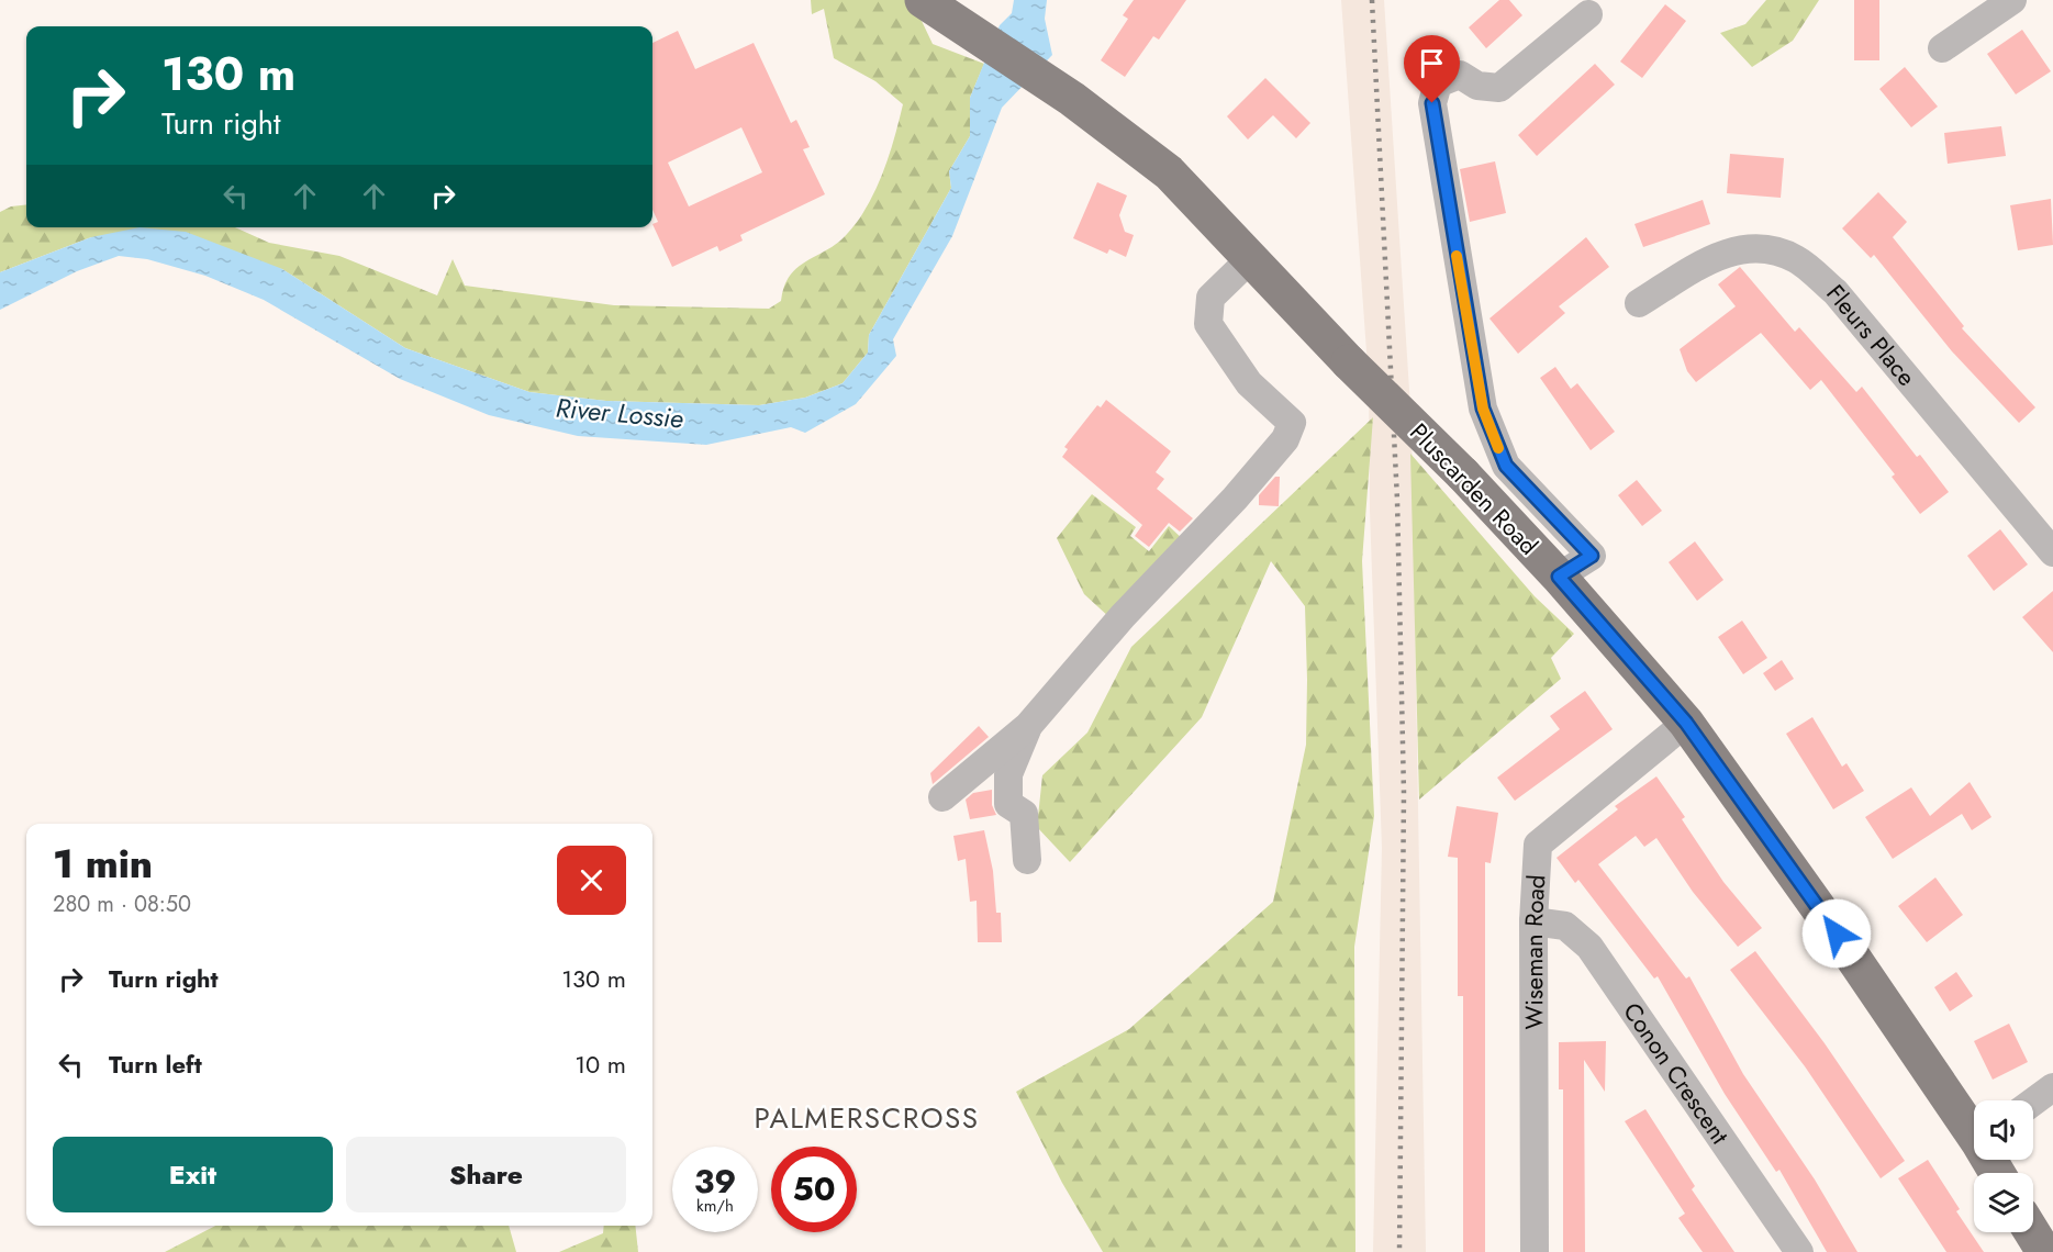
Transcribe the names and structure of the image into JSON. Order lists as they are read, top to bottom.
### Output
{
  "streets": {
    "main road": ["Pluscarden Road"],
    "street": ["Fleurs Place", "Wiseman Road", "Conon Crescent"]
  },
  "crossings": [
    ["Pluscarden Road", "Wiseman Road"],
    ["Wiseman Road", "Conon Crescent"]
  ],
  "districts": ["PALMERSCROSS"],
  "water": ["River Lossie"],
  "page": {
    "turn": ["130 m", "Turn right"],
    "heading": ["1 min", "280 m · 08:50"],
    "list": [
      {
        "name": "Turn right",
        "value": "130 m"
      },
      {
        "name": "Turn left",
        "value": "10 m"
      }
    ],
    "buttons": ["Exit", "Share"],
    "speed": "39 km/h",
    "limit": "50"
  }
}
